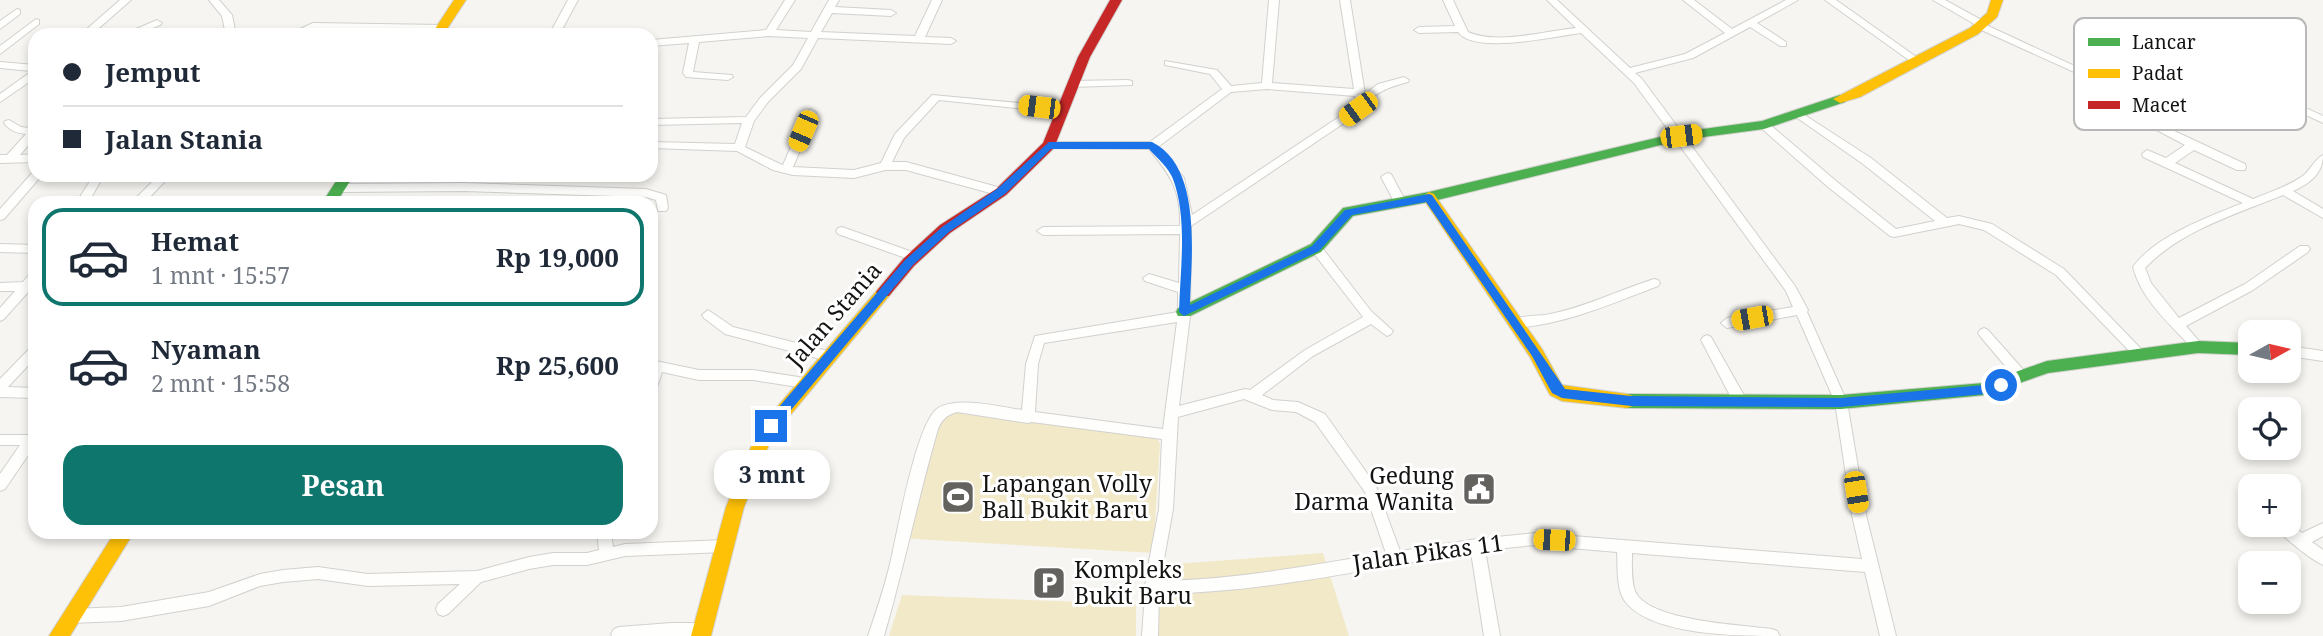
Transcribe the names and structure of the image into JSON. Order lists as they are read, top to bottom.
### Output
{
  "streets": {
    "street": ["Jalan Stania", "Jalan Pikas 11"]
  },
  "places": {
    "public building": ["Gedung Darma Wanita"],
    "sports": ["Lapangan Volly Ball Bukit Baru"],
    "parking": ["Kompleks Bukit Baru"]
  },
  "legend": ["Lancar", "Padat", "Macet"],
  "north": "right",
  "page": {
    "banner": ["Jemput", "Jalan Stania"],
    "list": [
      {
        "name": "Hemat",
        "note": "1 mnt · 15:57",
        "value": "Rp 19,000"
      },
      {
        "name": "Nyaman",
        "note": "2 mnt · 15:58",
        "value": "Rp 25,600"
      }
    ],
    "map_buttons": ["+", "−"],
    "buttons": "Pesan",
    "bubble": "3 mnt"
  }
}
